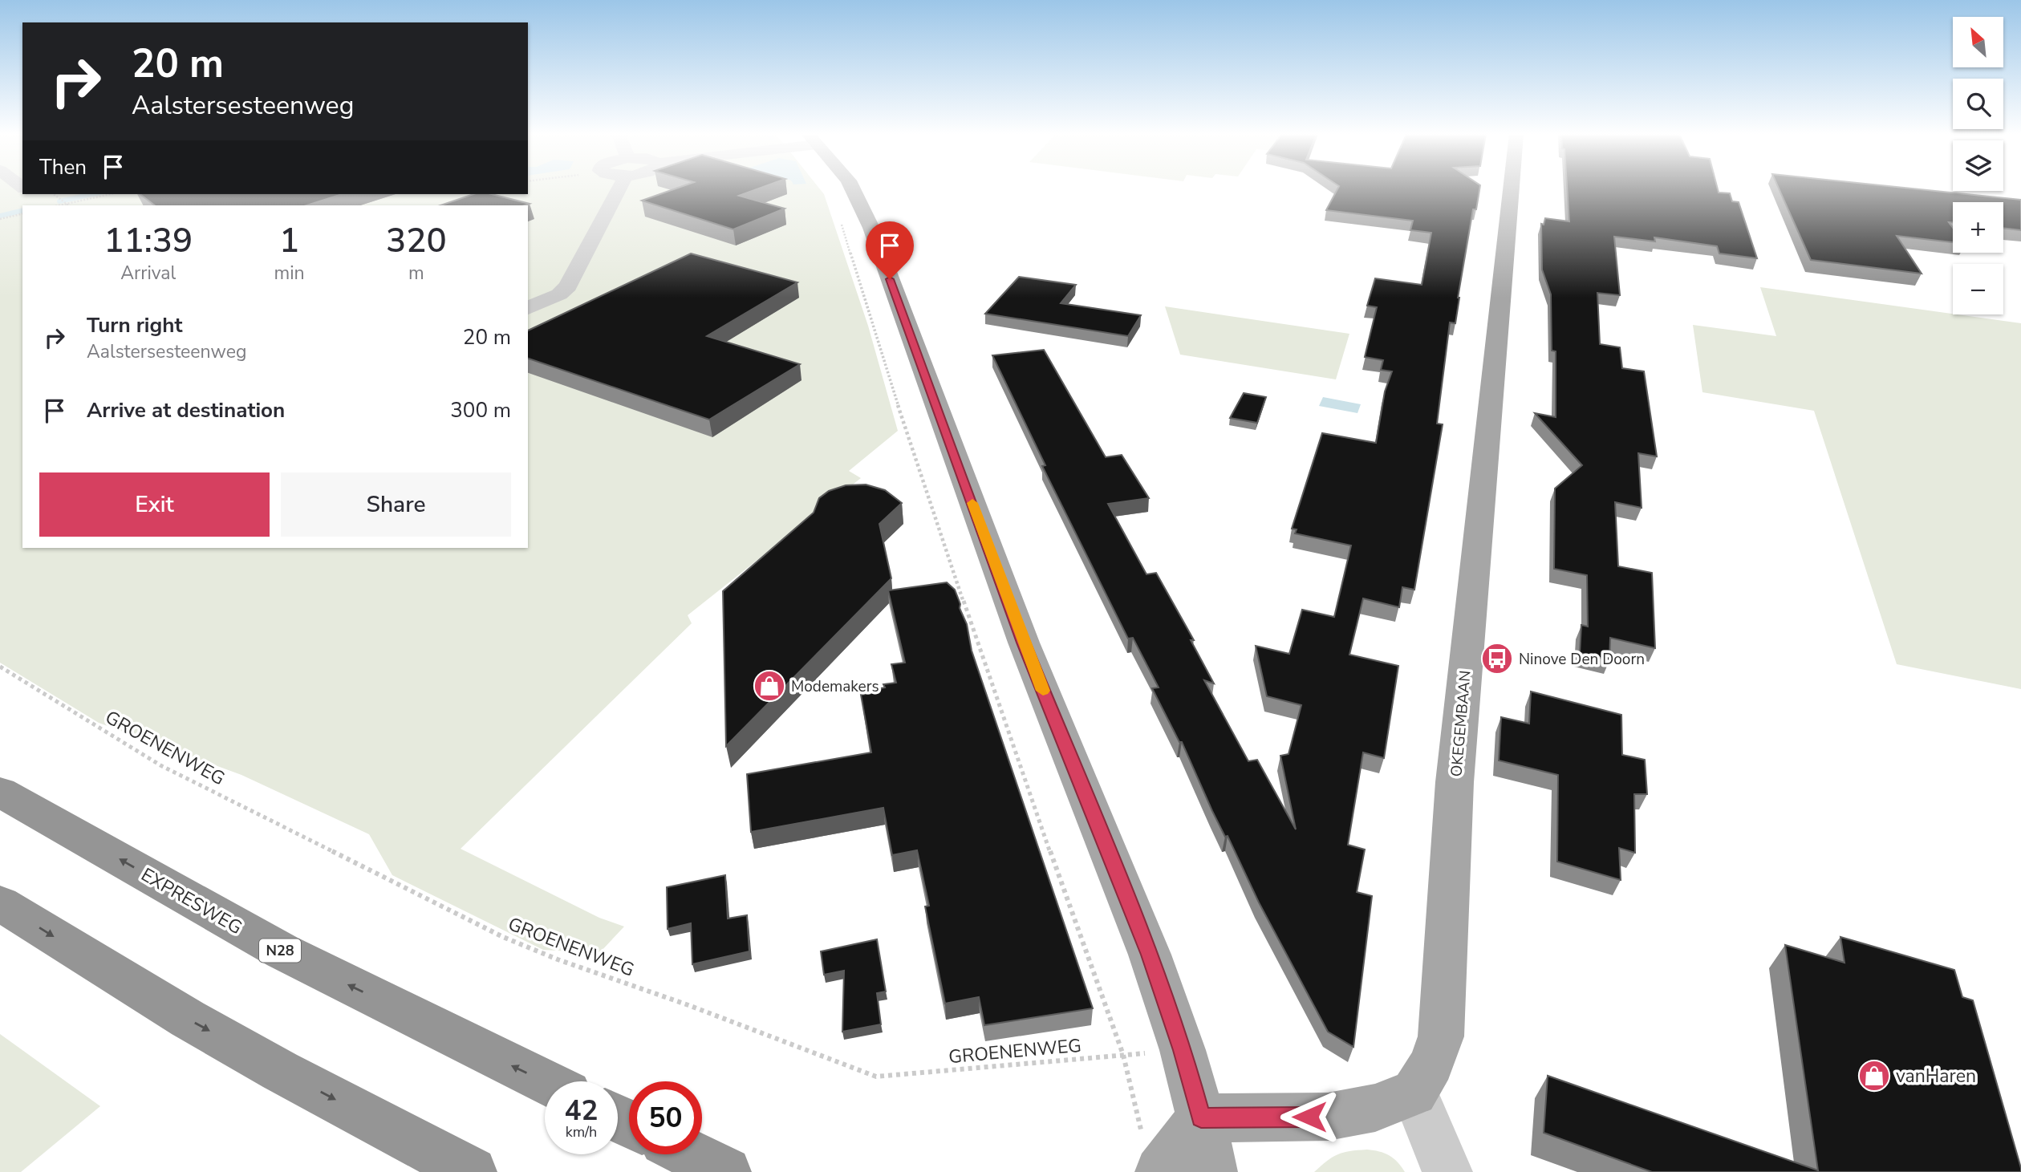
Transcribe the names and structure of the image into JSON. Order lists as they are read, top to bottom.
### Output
{
  "streets": {
    "highway": ["EXPRESWEG", "N28"],
    "main road": ["OKEGEMBAAN"],
    "path": ["GROENENWEG"]
  },
  "places": {
    "bus stop": ["Ninove Den Doorn"],
    "shop": ["Modemakers", "vanHaren"]
  },
  "north": "top left",
  "page": {
    "map_buttons": ["+", "−"],
    "turn": ["20 m", "Aalstersesteenweg"],
    "then": "Then",
    "eta": [
      "11:39",
      "Arrival",
      "1",
      "min",
      "320",
      "m"
    ],
    "list": [
      {
        "name": "Turn right",
        "note": "Aalstersesteenweg",
        "value": "20 m"
      },
      {
        "name": "Arrive at destination",
        "value": "300 m"
      }
    ],
    "buttons": ["Exit", "Share"],
    "speed": "42 km/h",
    "limit": "50"
  }
}
